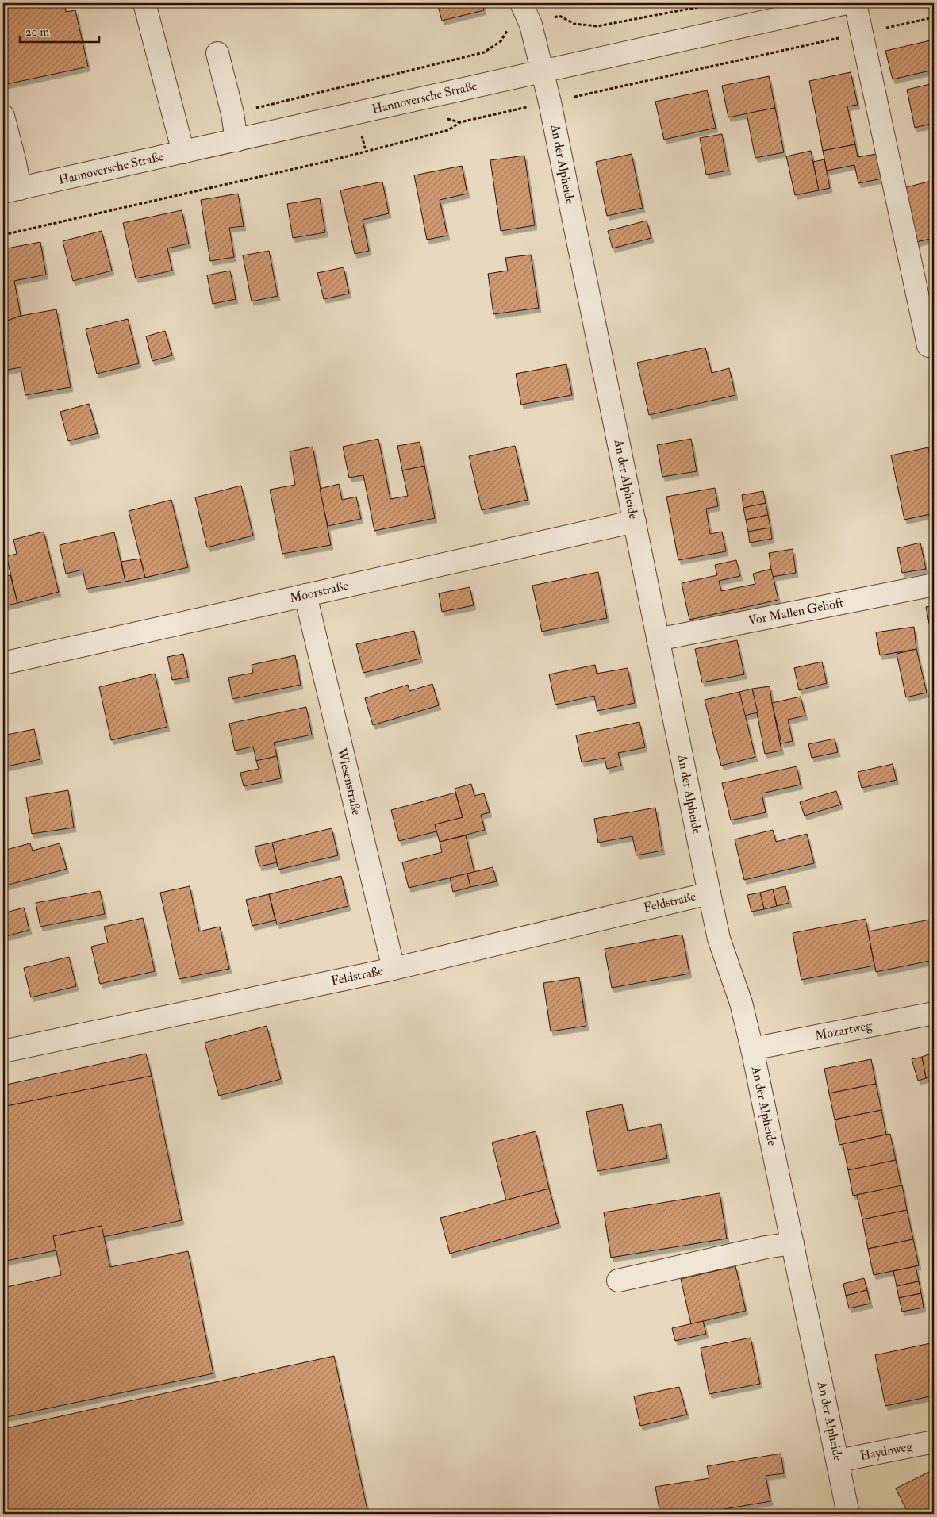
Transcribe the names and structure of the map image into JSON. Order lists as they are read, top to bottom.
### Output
{
  "streets": {
    "street": [
      "Hannoversche Straße",
      "An der Alpheide",
      "Moorstraße",
      "Vor Mallen Gehöft",
      "Wiesenstraße",
      "Feldstraße",
      "Mozartweg",
      "Haydnweg"
    ]
  },
  "crossings": [
    ["Hannoversche Straße", "An der Alpheide"],
    ["An der Alpheide", "Moorstraße"],
    ["An der Alpheide", "Vor Mallen Gehöft"],
    ["An der Alpheide", "Feldstraße"],
    ["An der Alpheide", "Mozartweg"],
    ["An der Alpheide", "Haydnweg"],
    ["Moorstraße", "Wiesenstraße"],
    ["Wiesenstraße", "Feldstraße"]
  ],
  "scale_bar": "20 m"
}
